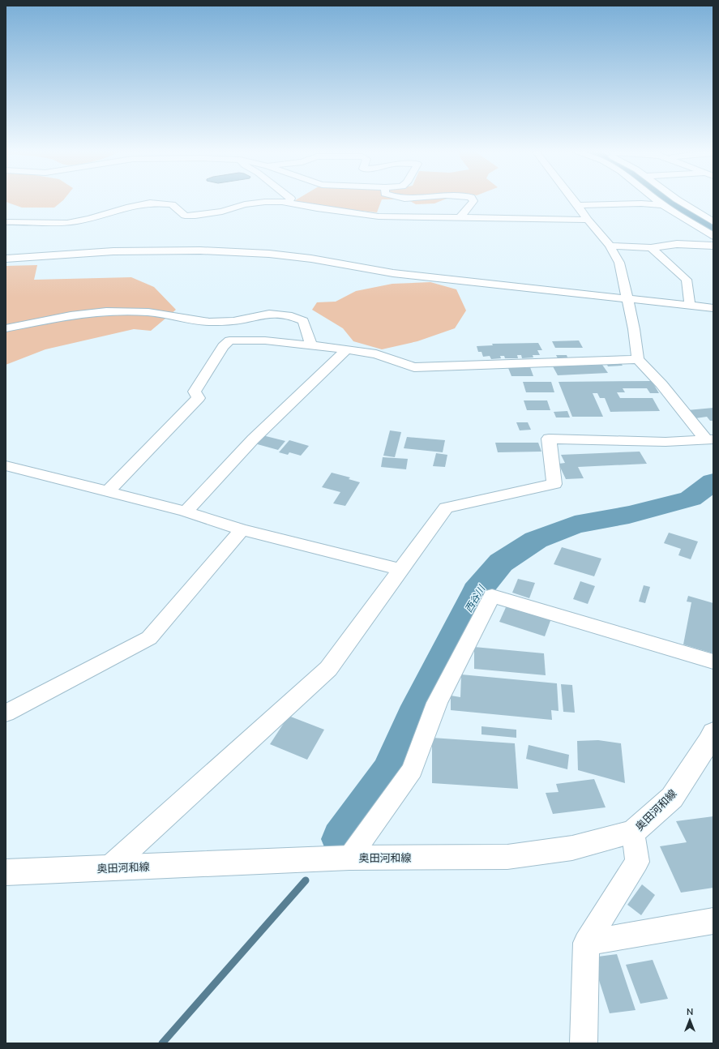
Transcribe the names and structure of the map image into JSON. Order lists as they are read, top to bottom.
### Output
{
  "streets": {
    "main road": ["奥田河和線"]
  },
  "water": ["西谷川"],
  "north": "top"
}
